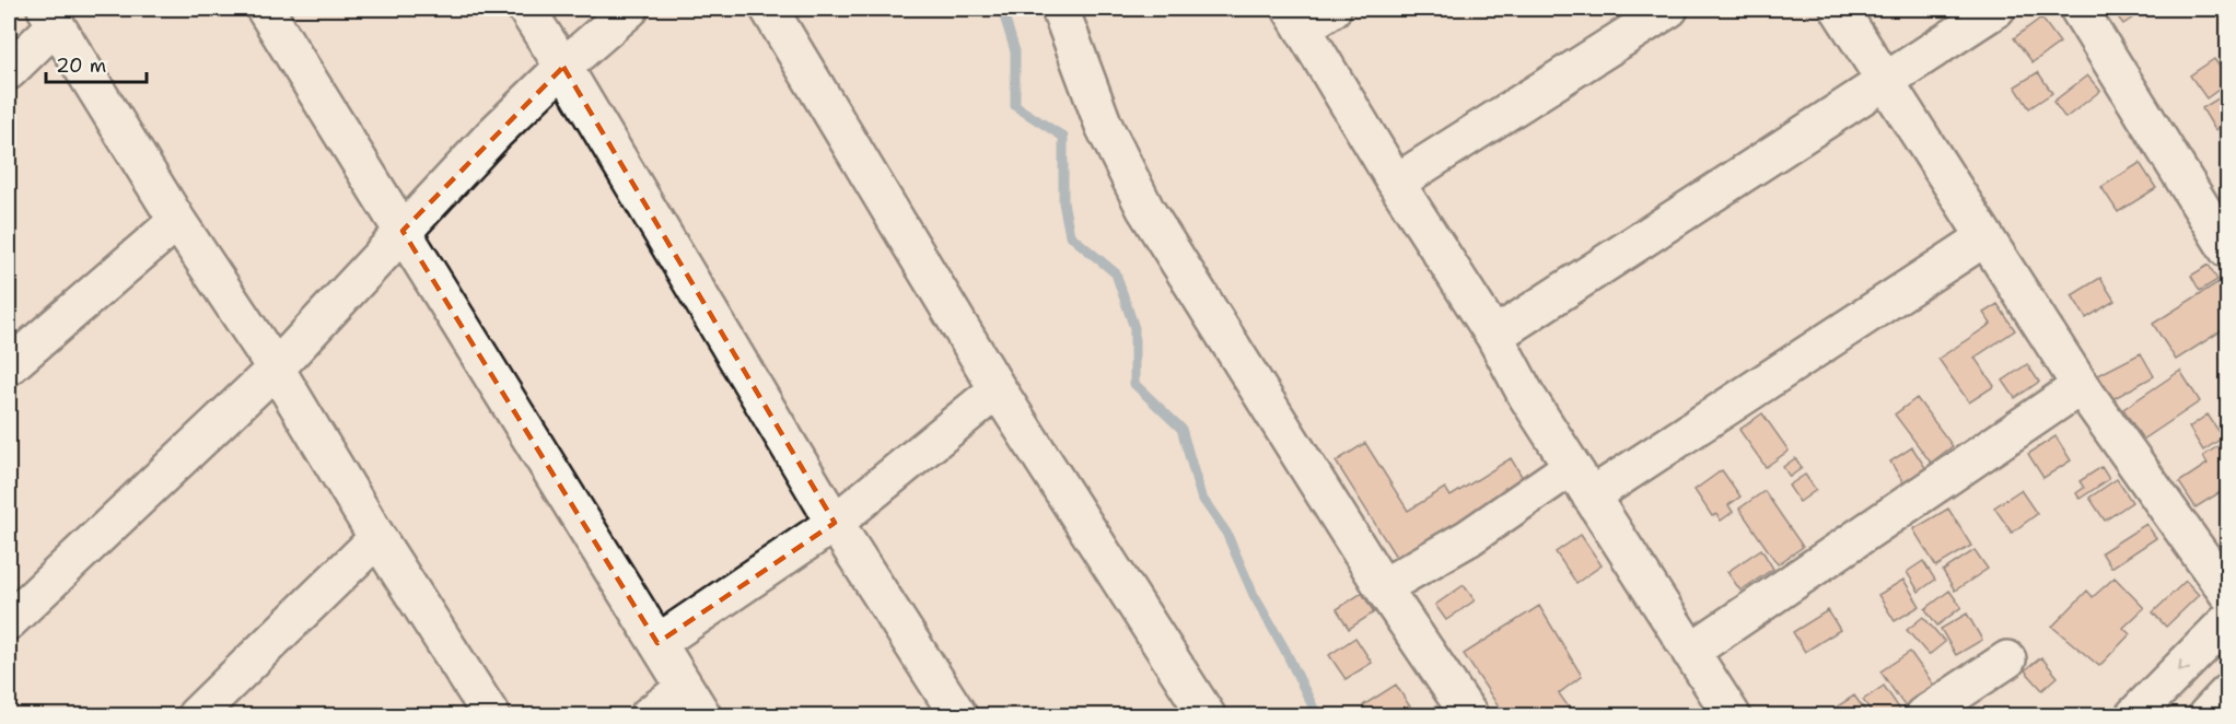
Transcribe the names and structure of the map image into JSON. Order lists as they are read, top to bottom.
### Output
{
  "scale_bar": "20 m"
}
